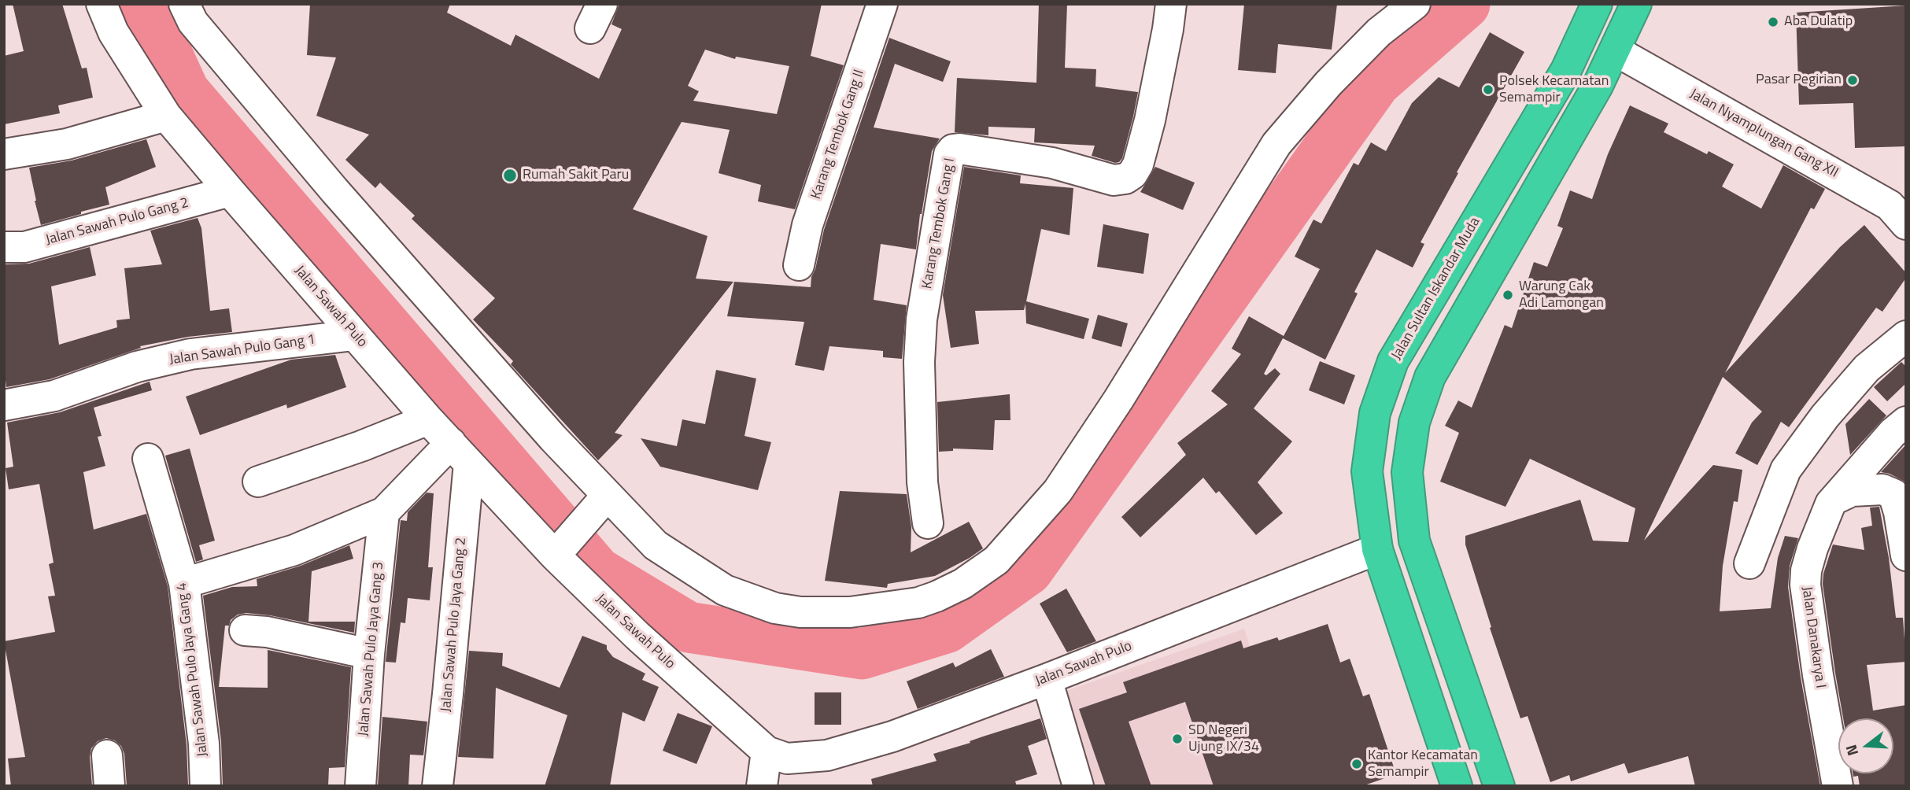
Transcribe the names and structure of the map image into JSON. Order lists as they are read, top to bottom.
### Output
{
  "streets": {
    "highway": ["Jalan Sultan Iskandar Muda"],
    "street": [
      "Jalan Nyamplungan Gang XII",
      "Karang Tembok Gang II",
      "Jalan Sawah Pulo Gang 2",
      "Karang Tembok Gang I",
      "Jalan Sawah Pulo",
      "Jalan Sawah Pulo Gang 1",
      "Jalan Sawah Pulo Jaya Gang 2",
      "Jalan Danakarya I",
      "Jalan Sawah Pulo Jaya Gang 3",
      "Jalan Sawah Pulo Jaya Gang 4"
    ]
  },
  "crossings": [
    ["Jalan Sawah Pulo Gang 2", "Jalan Sawah Pulo"],
    ["Jalan Sultan Iskandar Muda", "Jalan Sawah Pulo"],
    ["Jalan Sawah Pulo", "Jalan Sawah Pulo Gang 1"],
    ["Jalan Sawah Pulo", "Jalan Sawah Pulo Jaya Gang 2"]
  ],
  "places": [
    "Aba Dulatip",
    "Pasar Pegirian",
    "Polsek Kecamatan Semampir",
    "Rumah Sakit Paru",
    "Warung Cak Adi Lamongan",
    "SD Negeri Ujung IX/34",
    "Kantor Kecamatan Semampir"
  ],
  "north": "left"
}
